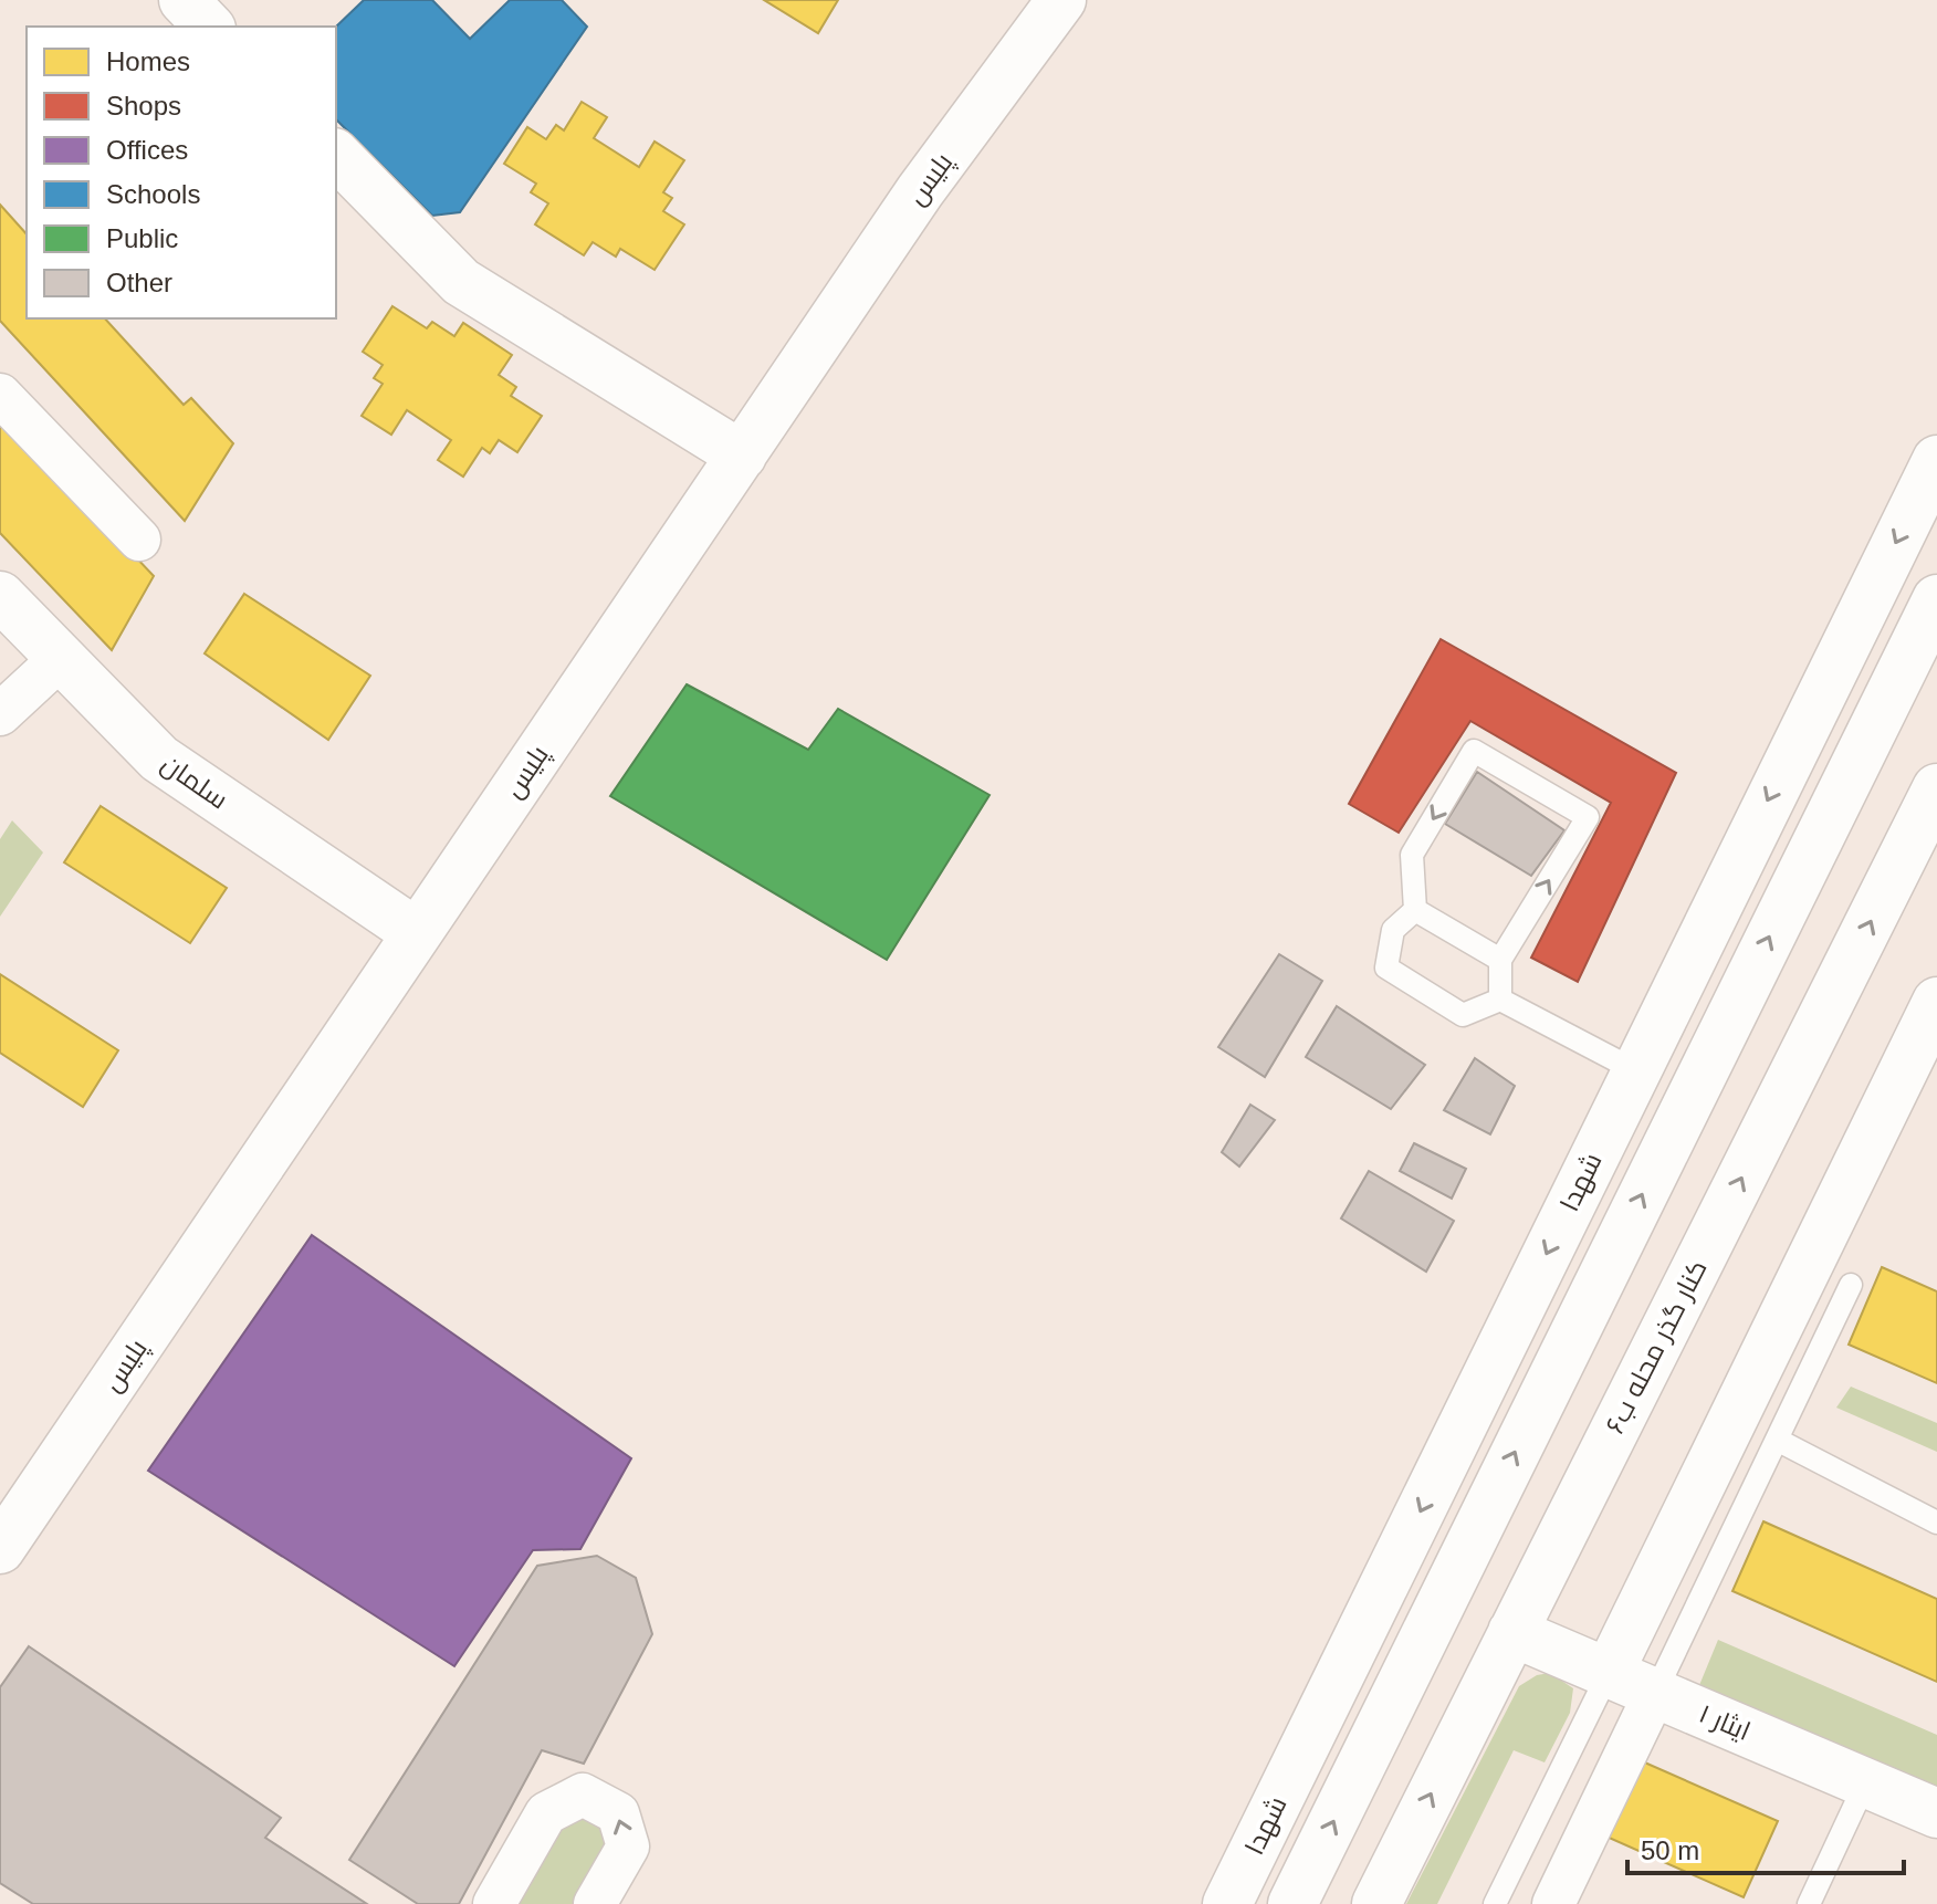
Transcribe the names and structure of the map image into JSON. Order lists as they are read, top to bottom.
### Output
{
  "streets": {
    "street": [
      "پلیس",
      "سلمان",
      "شهدا",
      "کنار گذر محله ب۶",
      "ایثار ۱"
    ]
  },
  "crossings": [
    ["پلیس", "سلمان"],
    ["کنار گذر محله ب۶", "ایثار ۱"]
  ],
  "legend": [
    "Homes",
    "Shops",
    "Offices",
    "Schools",
    "Public",
    "Other"
  ],
  "scale_bar": "50 m"
}
